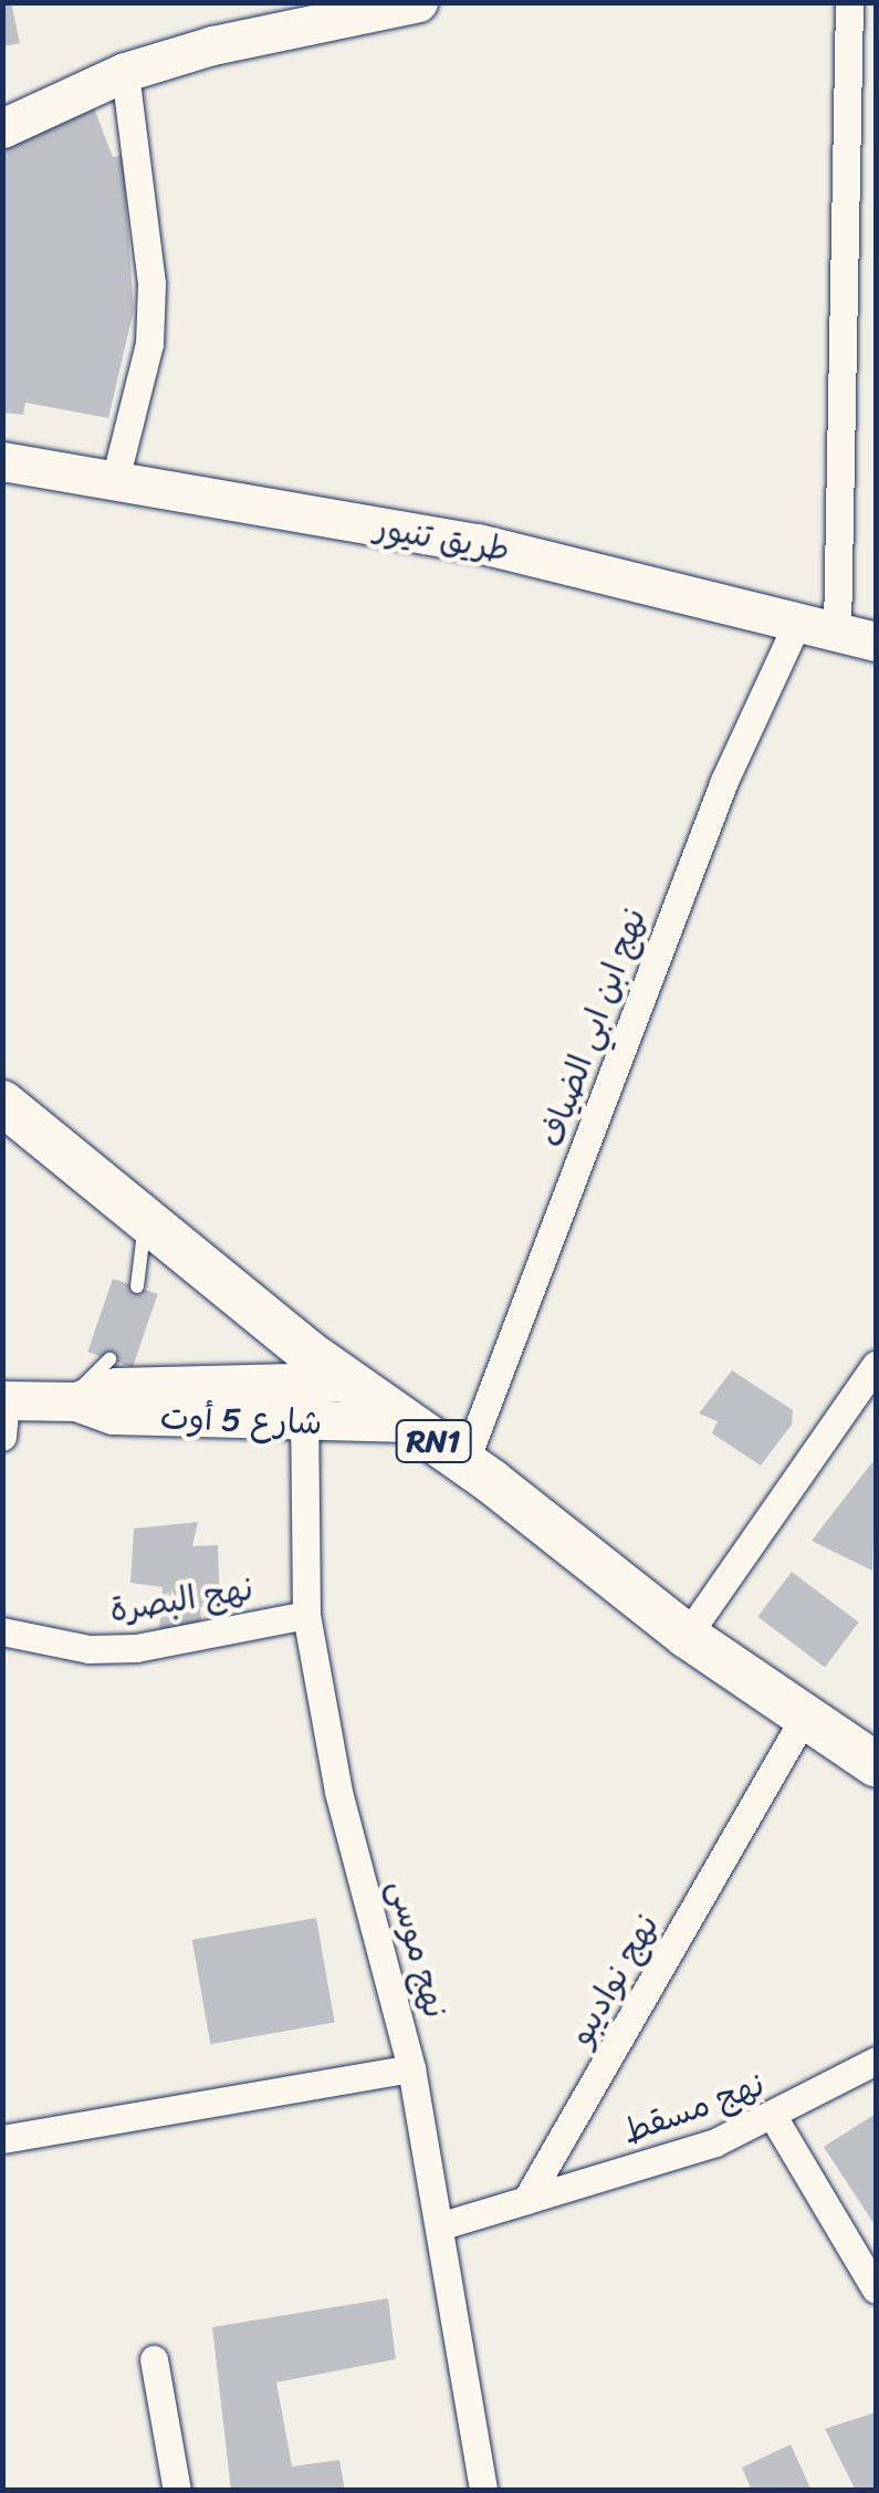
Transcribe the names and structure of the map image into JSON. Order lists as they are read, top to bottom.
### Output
{
  "streets": {
    "main road": ["طريق تنيور", "شارع 5 أوت", "RN1"],
    "street": [
      "نهج ابن ابي الضياف",
      "نهج البصرة",
      "نهج موسى",
      "نهج نواديبو",
      "نهج مسقط"
    ]
  },
  "crossings": [
    ["طريق تنيور", "نهج ابن ابي الضياف"],
    ["نهج ابن ابي الضياف", "RN1"],
    ["شارع 5 أوت", "RN1"],
    ["شارع 5 أوت", "نهج موسى"],
    ["RN1", "نهج موسى"],
    ["RN1", "نهج نواديبو"],
    ["نهج البصرة", "نهج موسى"],
    ["نهج نواديبو", "نهج مسقط"]
  ]
}
